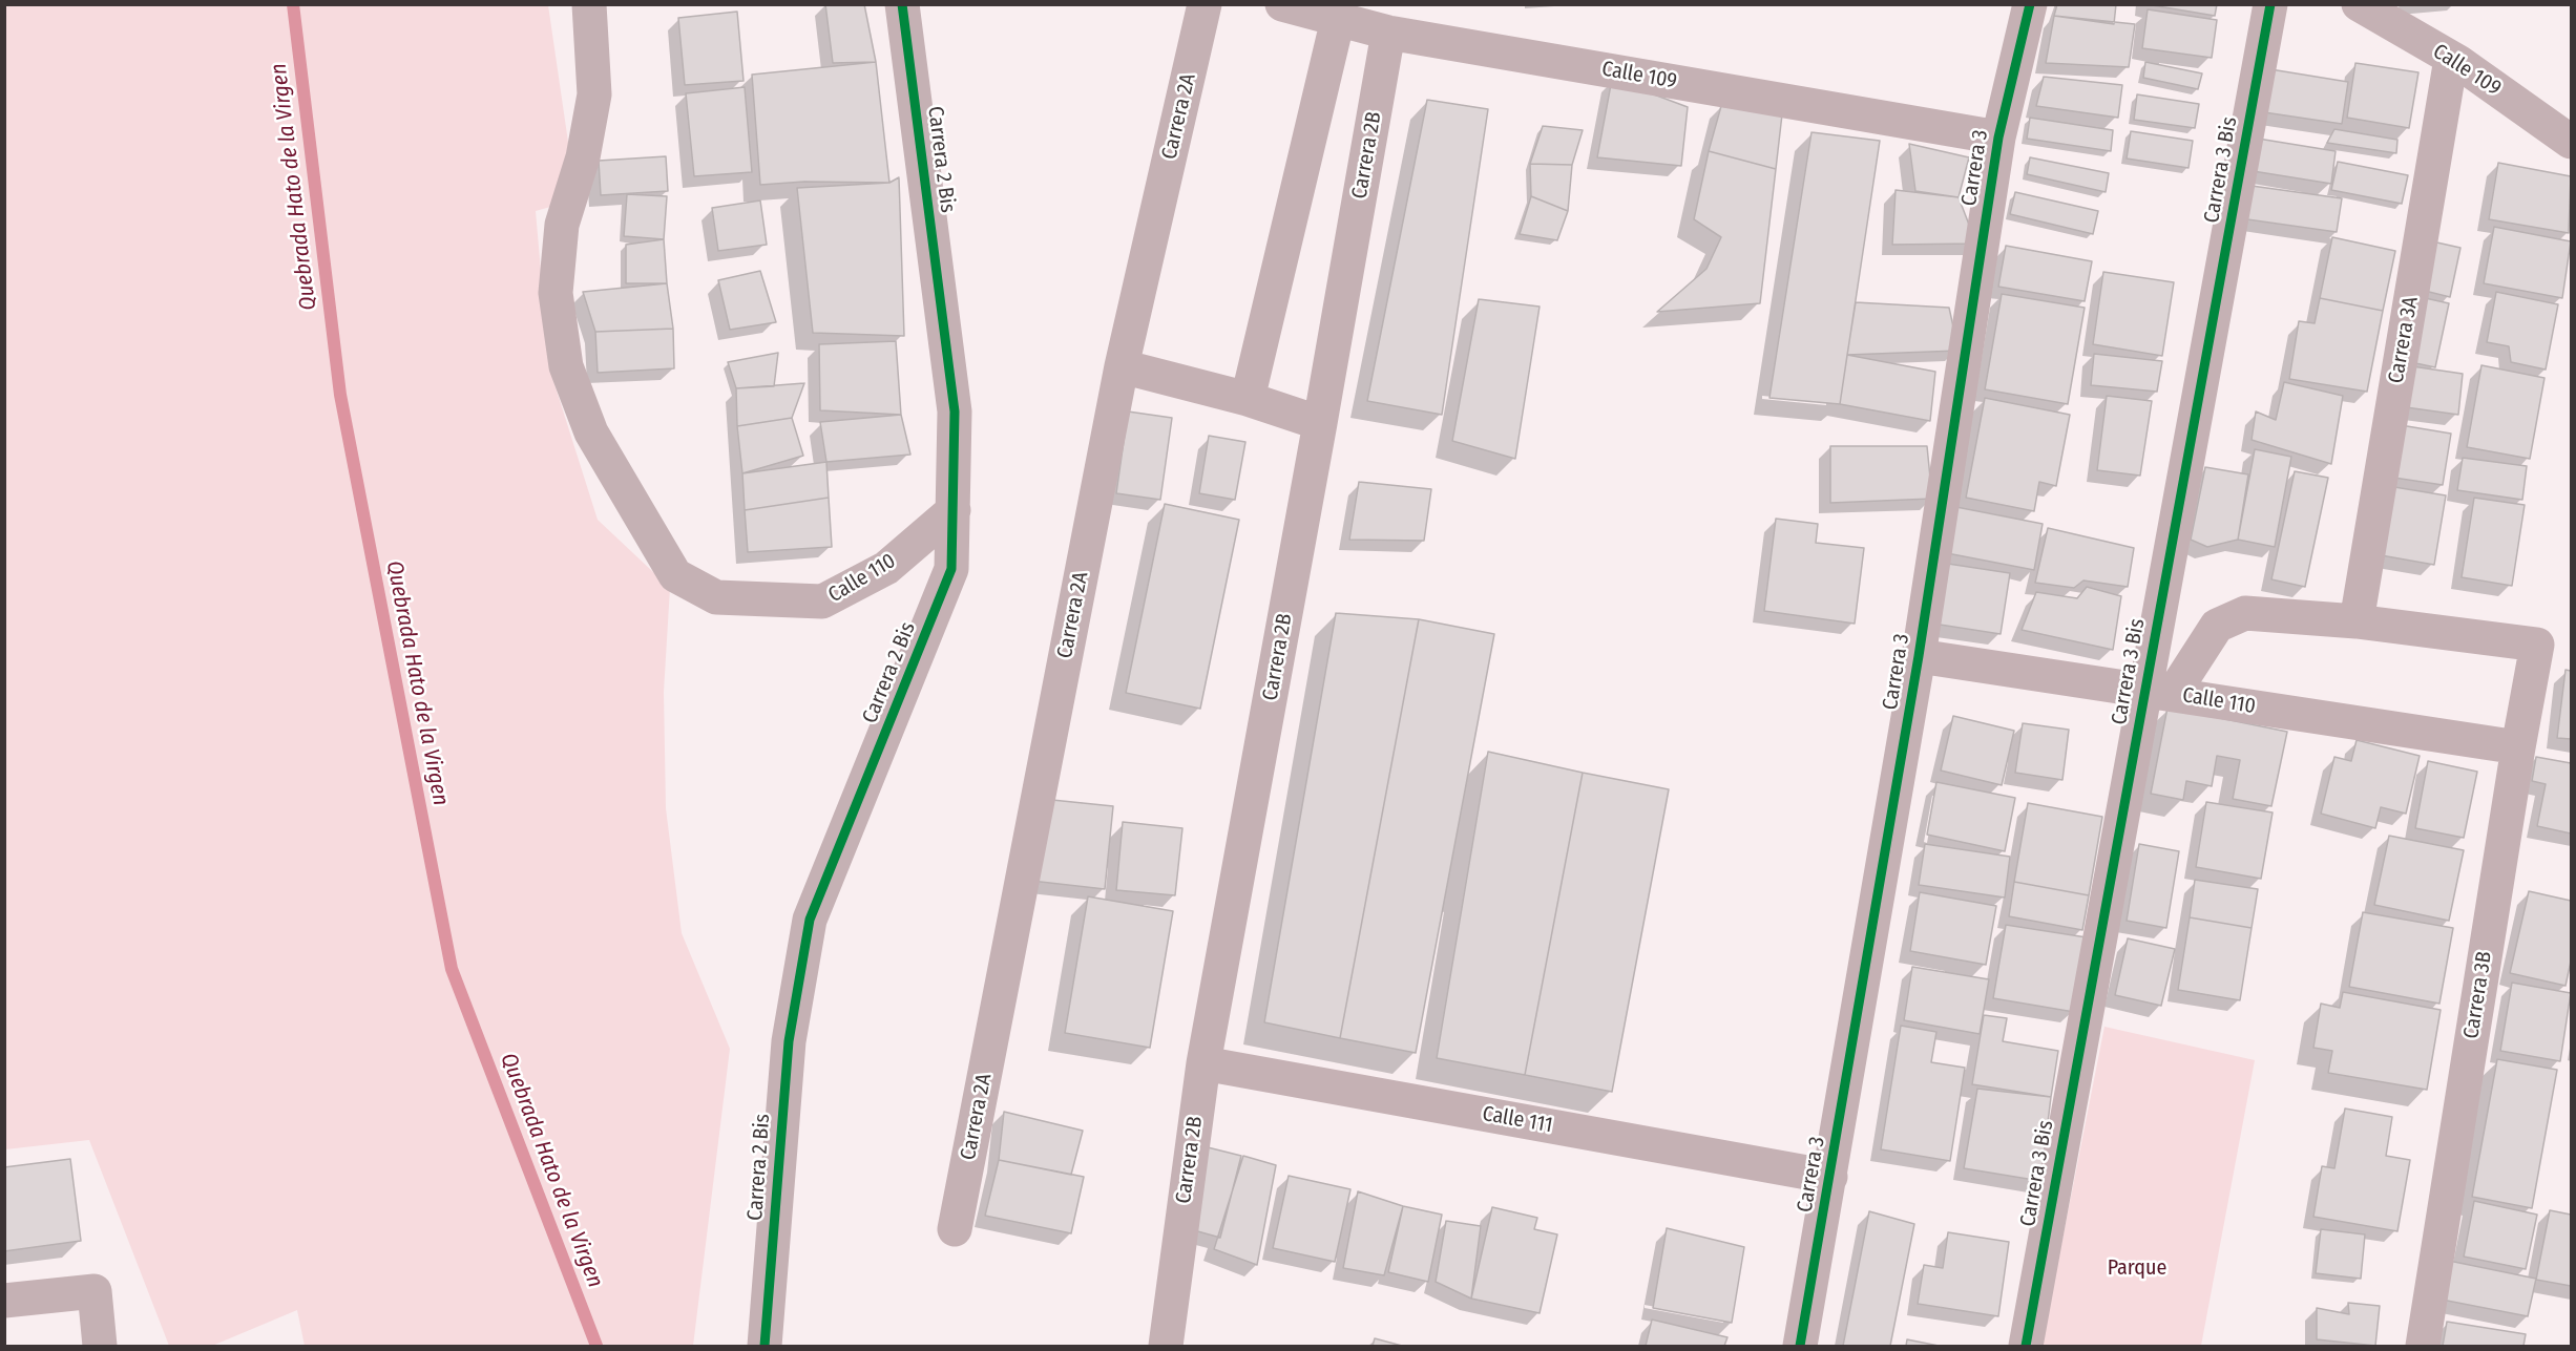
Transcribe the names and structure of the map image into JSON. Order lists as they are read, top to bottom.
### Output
{
  "streets": {
    "street": [
      "Calle 109",
      "Carrera 2A",
      "Carrera 2B",
      "Carrera 2 Bis",
      "Carrera 3",
      "Carrera 3 Bis",
      "Carrera 3A",
      "Calle 110",
      "Carrera 3B",
      "Calle 111"
    ]
  },
  "crossings": [
    ["Calle 109", "Carrera 2B"],
    ["Calle 109", "Carrera 3"],
    ["Calle 109", "Carrera 3A"],
    ["Carrera 2B", "Calle 111"],
    ["Carrera 2 Bis", "Calle 110"],
    ["Carrera 3", "Calle 110"],
    ["Carrera 3", "Calle 111"],
    ["Carrera 3 Bis", "Calle 110"],
    ["Carrera 3A", "Carrera 3B"],
    ["Calle 110", "Carrera 3B"]
  ],
  "water": ["Quebrada Hato de la Virgen"],
  "parks": ["Parque"]
}
